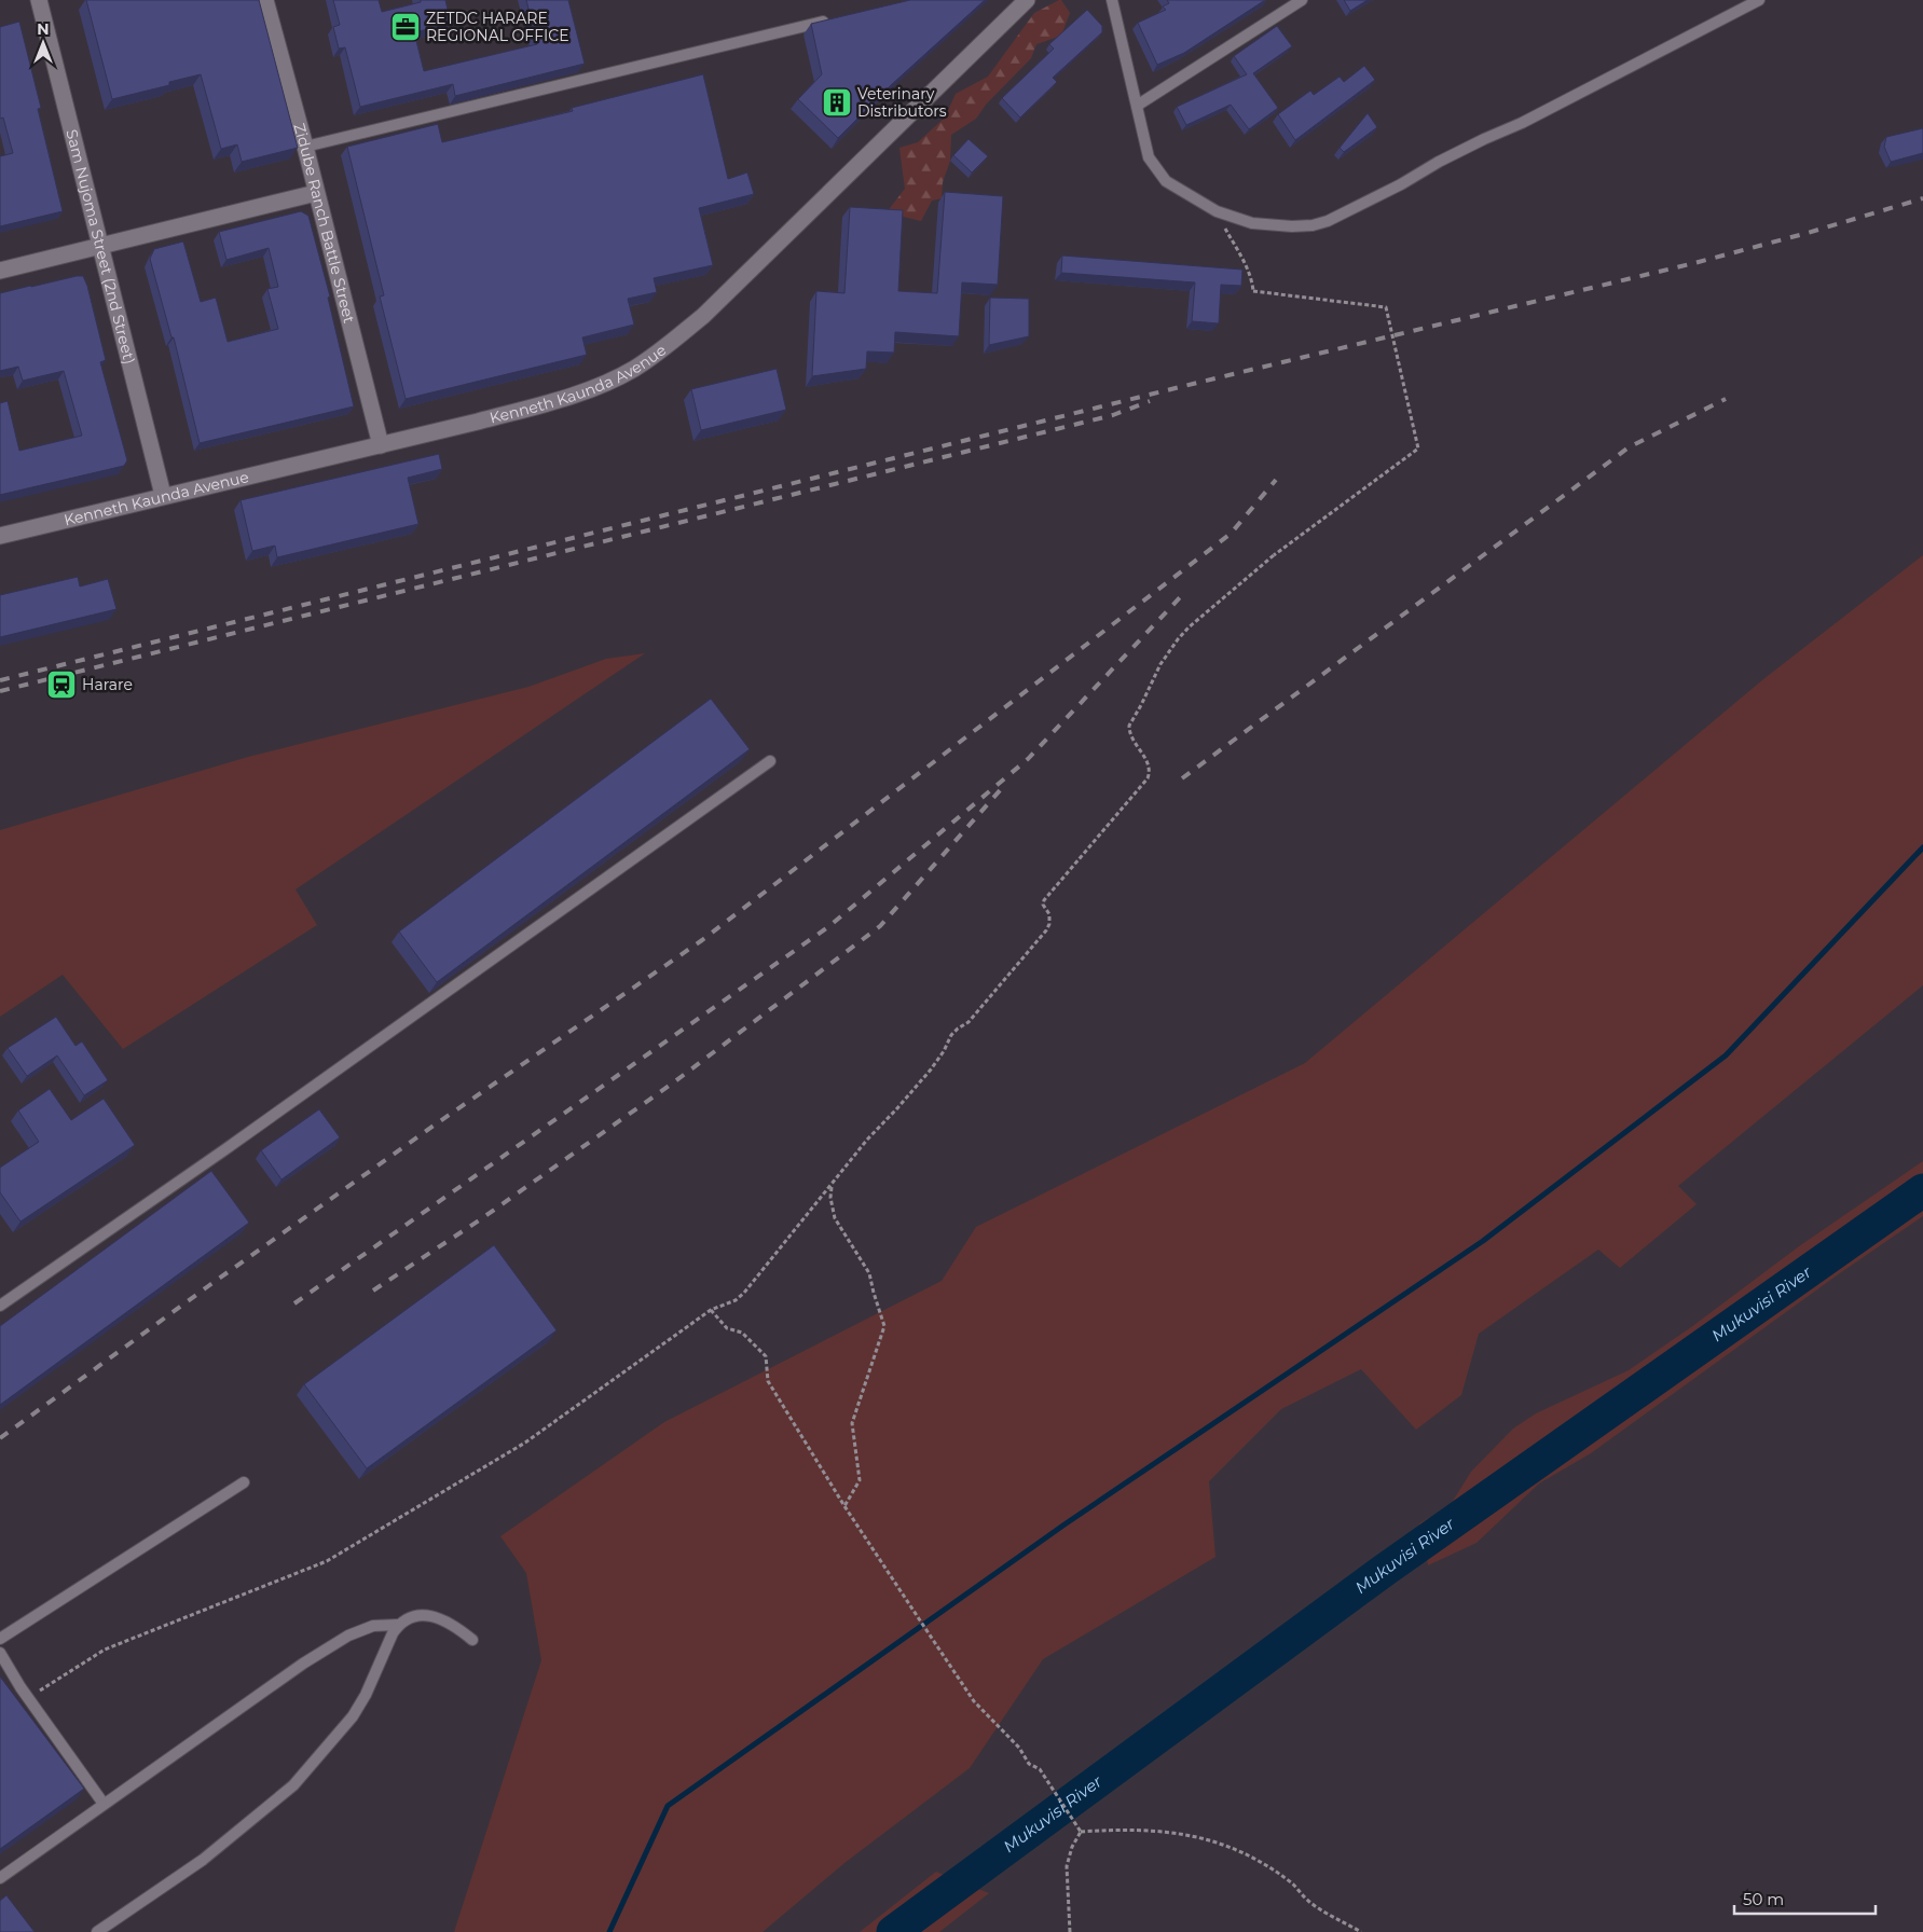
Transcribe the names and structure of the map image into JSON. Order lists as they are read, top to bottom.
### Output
{
  "streets": {
    "street": ["Zidube Ranch Battle Street", "Sam Nujoma Street (2nd Street)", "Kenneth Kaunda Avenue"]
  },
  "crossings": [
    ["Zidube Ranch Battle Street", "Kenneth Kaunda Avenue"],
    ["Sam Nujoma Street (2nd Street)", "Kenneth Kaunda Avenue"]
  ],
  "water": ["Mukuvisi River"],
  "places": {
    "office": ["ZETDC HARARE REGIONAL OFFICE"],
    "building": ["Veterinary Distributors"],
    "station": ["Harare"]
  },
  "scale_bar": "50 m",
  "north": "top"
}
